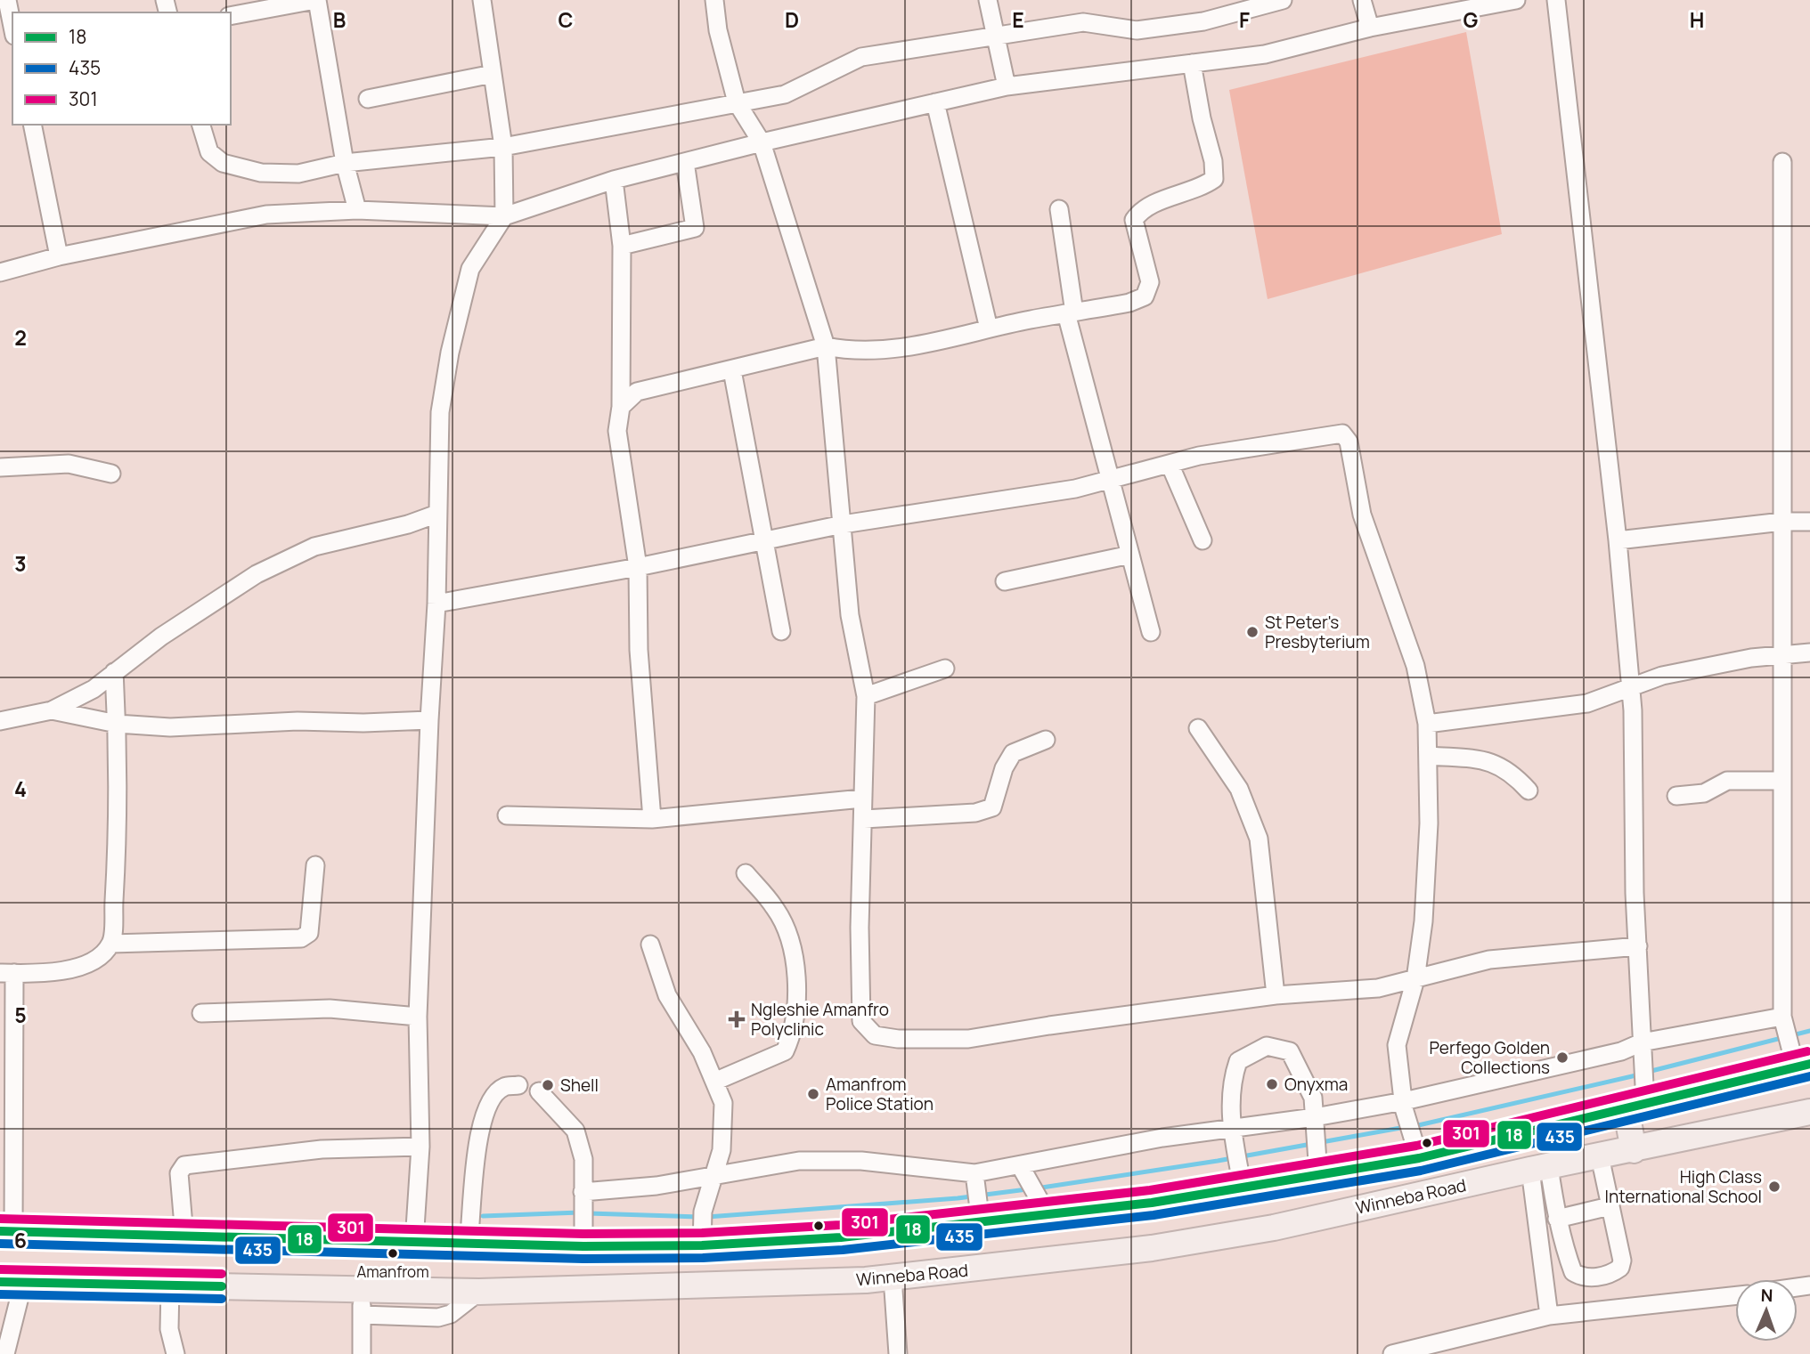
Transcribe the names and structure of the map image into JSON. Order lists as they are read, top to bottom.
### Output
{
  "streets": {
    "highway": ["Winneba Road"]
  },
  "places": {
    "other": [
      "St Peter's Presbyterium",
      "Perfego Golden Collections",
      "Onyxma",
      "Shell",
      "Amanfrom Police Station",
      "High Class International School",
      "Amanfrom"
    ],
    "health": ["Ngleshie Amanfro Polyclinic"]
  },
  "lines": ["transit line 301", "transit line 18", "transit line 435"],
  "legend": ["18", "435", "301"],
  "north": "top",
  "grid": {
    "columns": [
      "B",
      "C",
      "D",
      "E",
      "F",
      "G",
      "H"
    ],
    "rows": [
      "2",
      "3",
      "4",
      "5",
      "6"
    ]
  }
}
